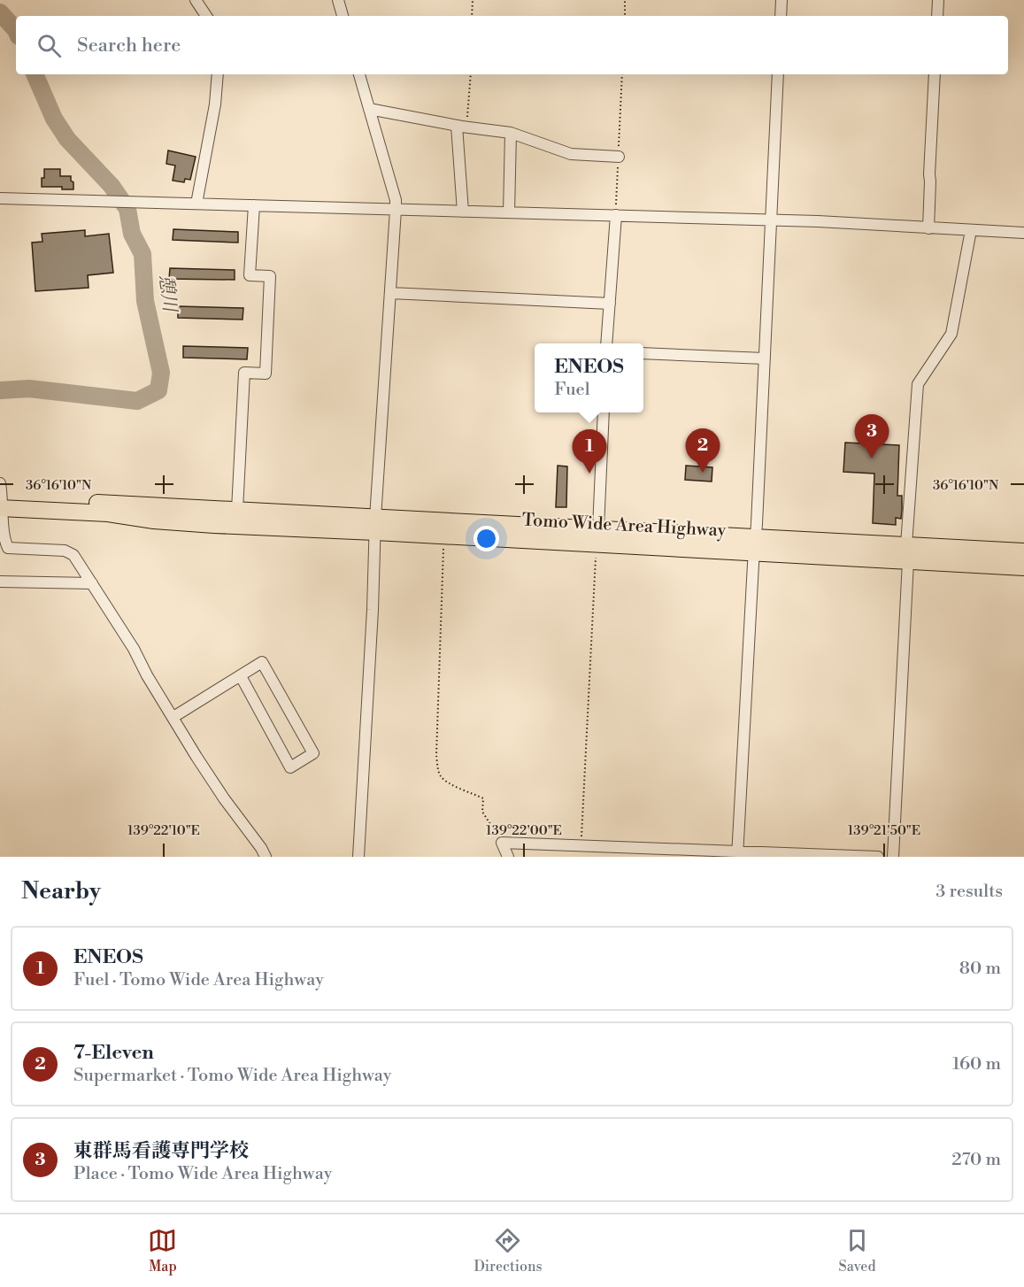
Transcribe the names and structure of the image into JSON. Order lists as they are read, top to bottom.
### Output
{
  "streets": {
    "highway": ["Tomo Wide Area Highway"]
  },
  "water": ["憩川"],
  "page": {
    "search": "Search here",
    "popup": ["ENEOS", "Fuel"],
    "pins": ["3", "2", "1"],
    "heading": ["Nearby", "3 results"],
    "list": [
      {
        "mark": "1",
        "name": "ENEOS",
        "note": "Fuel · Tomo Wide Area Highway",
        "value": "80 m"
      },
      {
        "mark": "2",
        "name": "7-Eleven",
        "note": "Supermarket · Tomo Wide Area Highway",
        "value": "160 m"
      },
      {
        "mark": "3",
        "name": "東群馬看護専門学校",
        "note": "Place · Tomo Wide Area Highway",
        "value": "270 m"
      }
    ],
    "nav": ["Map", "Directions", "Saved"]
  },
  "coordinates": [
    "36°16'10\"N",
    "139°22'10\"E",
    "139°22'00\"E",
    "139°21'50\"E"
  ]
}
